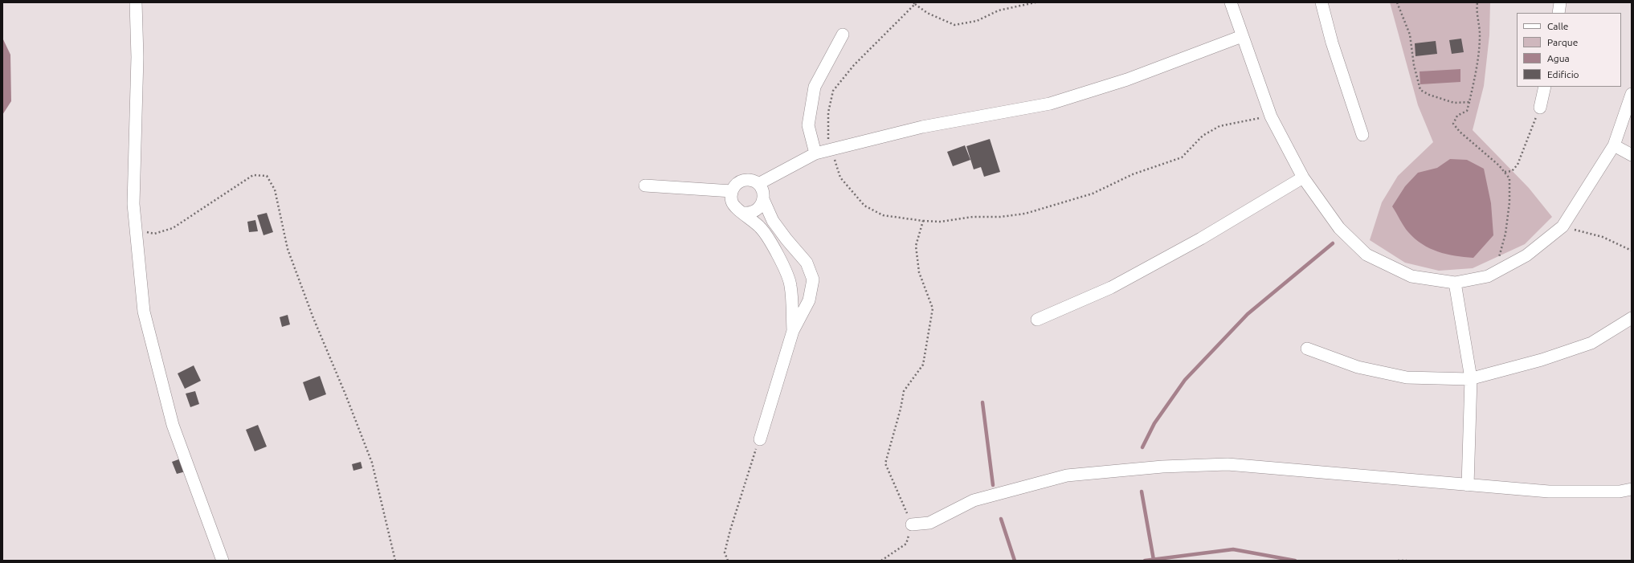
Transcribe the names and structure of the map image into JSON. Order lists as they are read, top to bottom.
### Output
{
  "legend": [
    "Calle",
    "Parque",
    "Agua",
    "Edificio"
  ]
}
